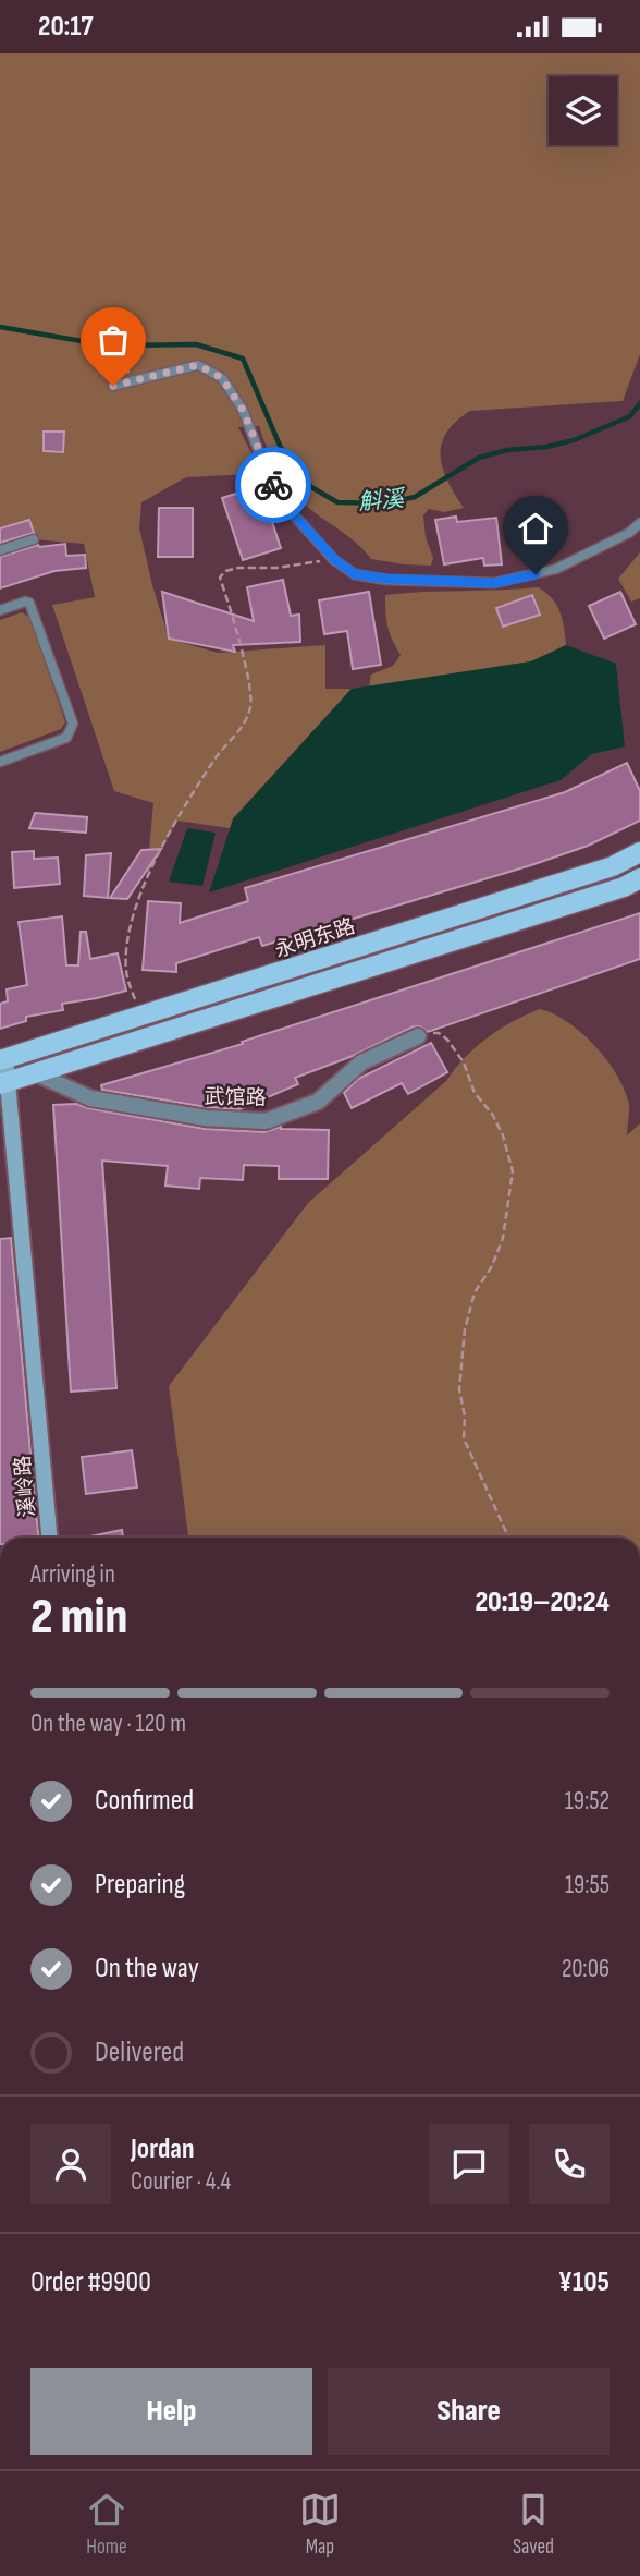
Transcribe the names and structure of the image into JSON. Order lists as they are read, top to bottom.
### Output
{
  "streets": {
    "main road": ["永明东路"],
    "street": ["武馆路", "溪岭路"]
  },
  "crossings": [
    ["永明东路", "溪岭路"]
  ],
  "water": ["斛溪"],
  "page": {
    "status": "20:17",
    "heading": ["2 min", "Arriving in", "20:19–20:24"],
    "panel": [
      "Jordan",
      "Courier · 4.4",
      "Order #9900",
      "¥105"
    ],
    "bar": "On the way · 120 m",
    "list": [
      ["Confirmed", "19:52"],
      ["Preparing", "19:55"],
      ["On the way", "20:06"],
      "Delivered"
    ],
    "buttons": ["Help", "Share"],
    "tabs": ["Home", "Map", "Saved"]
  }
}
